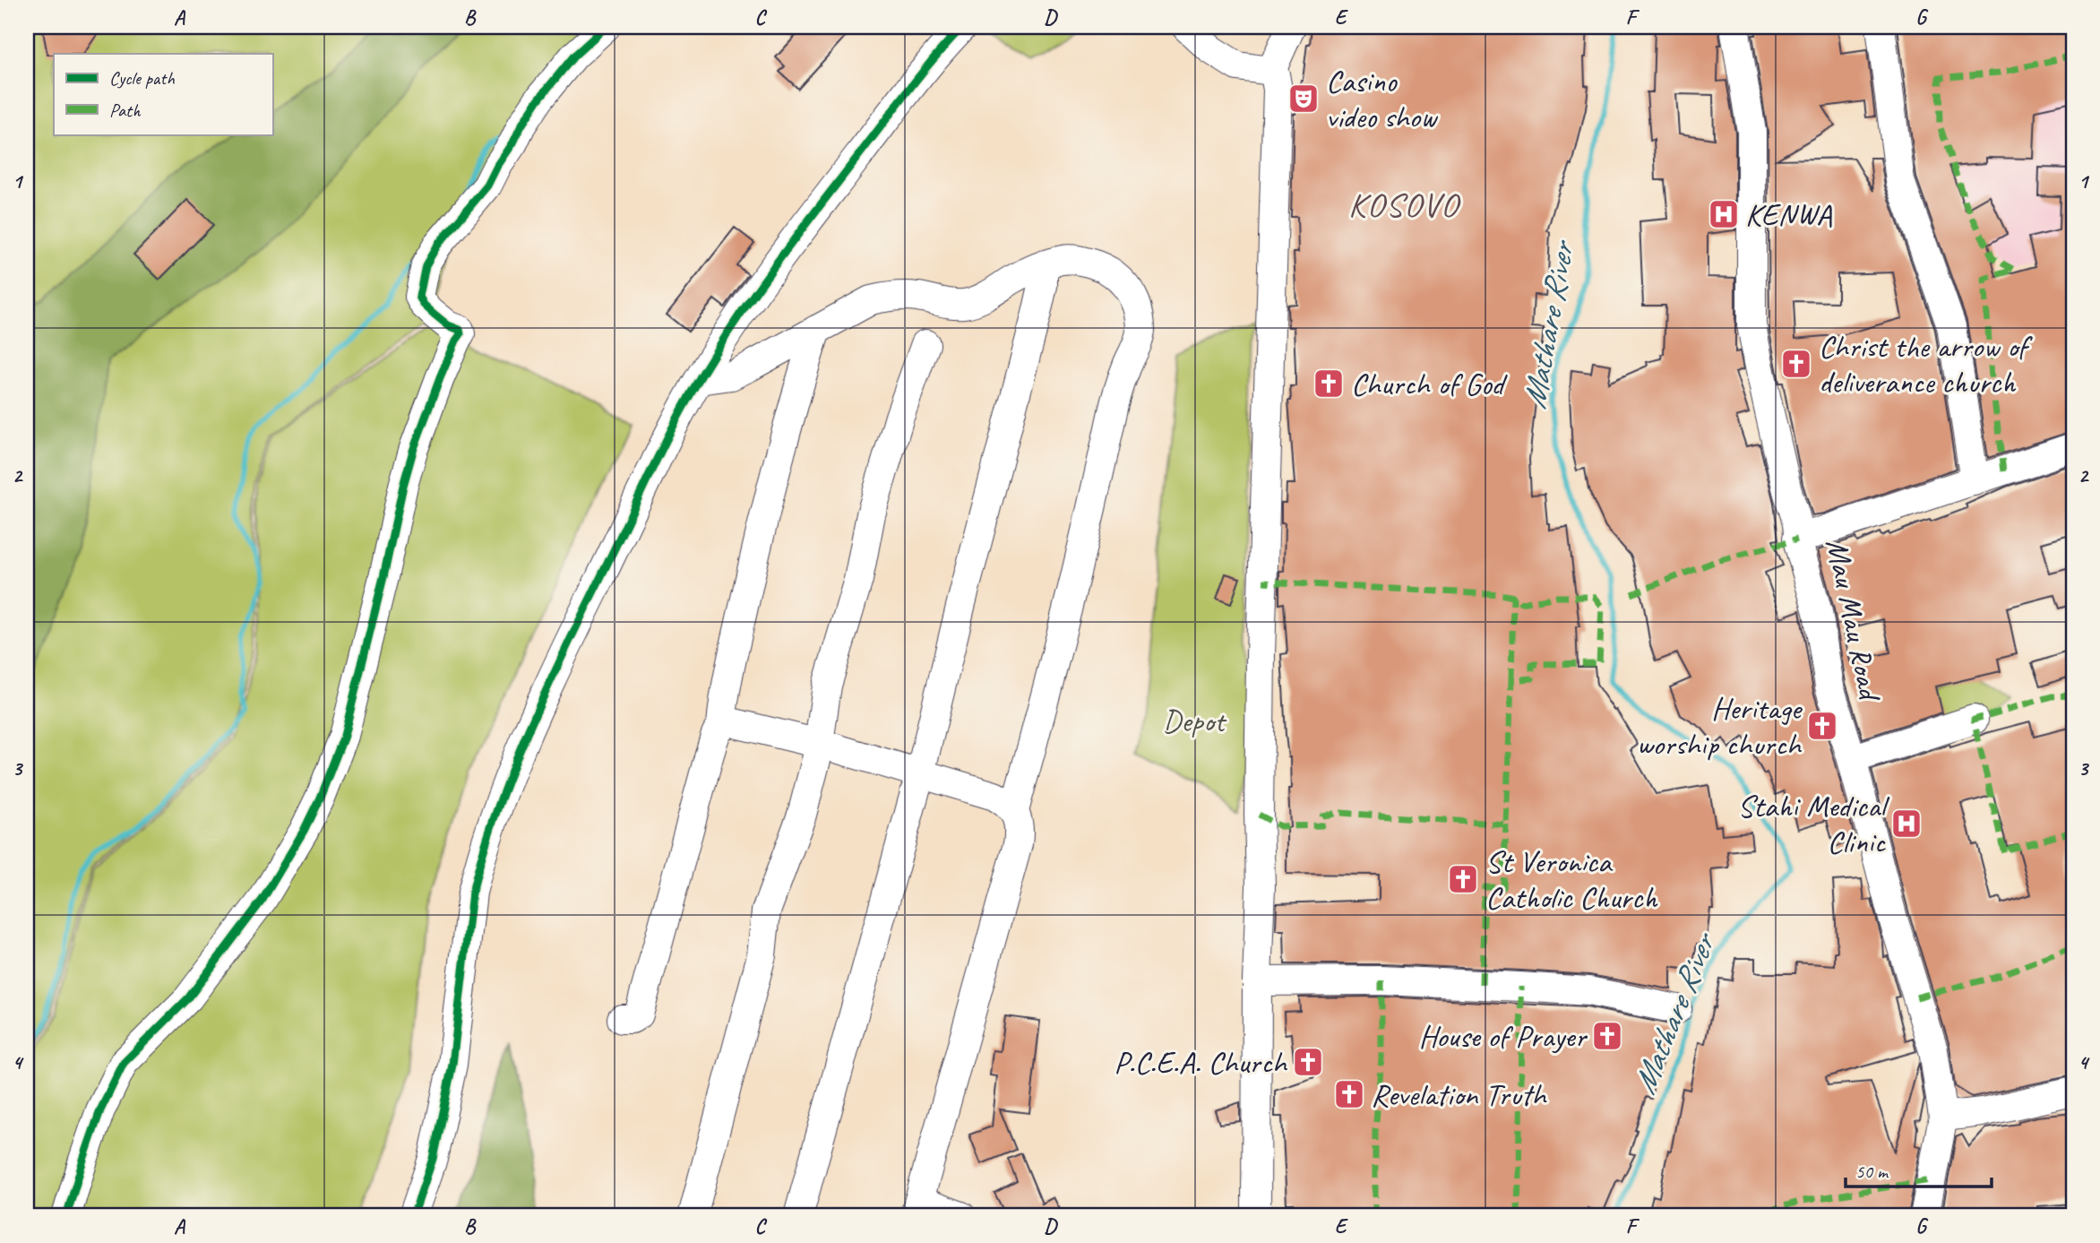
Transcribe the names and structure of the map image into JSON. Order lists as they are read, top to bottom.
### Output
{
  "streets": {
    "street": ["Mau Mau Road"]
  },
  "districts": ["KOSOVO"],
  "water": ["Mathare River"],
  "parks": ["Depot"],
  "places": {
    "theatre": ["Casino video show"],
    "hospital": ["KENWA", "Stahi Medical Clinic"],
    "church": [
      "Christ the arrow of deliverance church",
      "Church of God",
      "Heritage worship church",
      "St Veronica Catholic Church",
      "House of Prayer",
      "P.C.E.A. Church",
      "Revelation Truth"
    ]
  },
  "legend": ["Cycle path", "Path"],
  "scale_bar": "50 m",
  "grid": {
    "columns": [
      "A",
      "B",
      "C",
      "D",
      "E",
      "F",
      "G"
    ],
    "rows": [
      "1",
      "2",
      "3",
      "4"
    ]
  }
}
